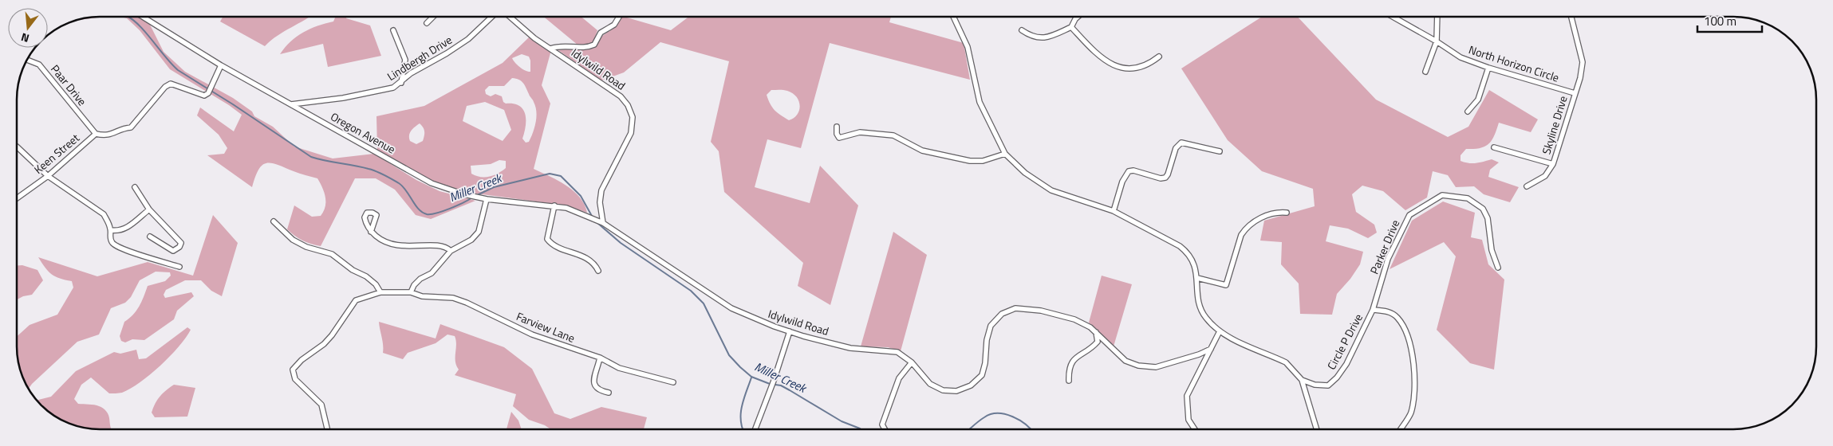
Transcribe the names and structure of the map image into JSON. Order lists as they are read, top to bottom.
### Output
{
  "streets": {
    "street": [
      "Lindbergh Drive",
      "North Horizon Circle",
      "Idylwild Road",
      "Paar Drive",
      "Skyline Drive",
      "Oregon Avenue",
      "Keen Street",
      "Parker Drive",
      "Farview Lane",
      "Circle P Drive"
    ]
  },
  "crossings": [
    ["Lindbergh Drive", "Oregon Avenue"],
    ["North Horizon Circle", "Skyline Drive"],
    ["Idylwild Road", "Oregon Avenue"],
    ["Paar Drive", "Keen Street"],
    ["Parker Drive", "Circle P Drive"]
  ],
  "water": ["Miller Creek"],
  "scale_bar": "100 m",
  "north": "bottom"
}
